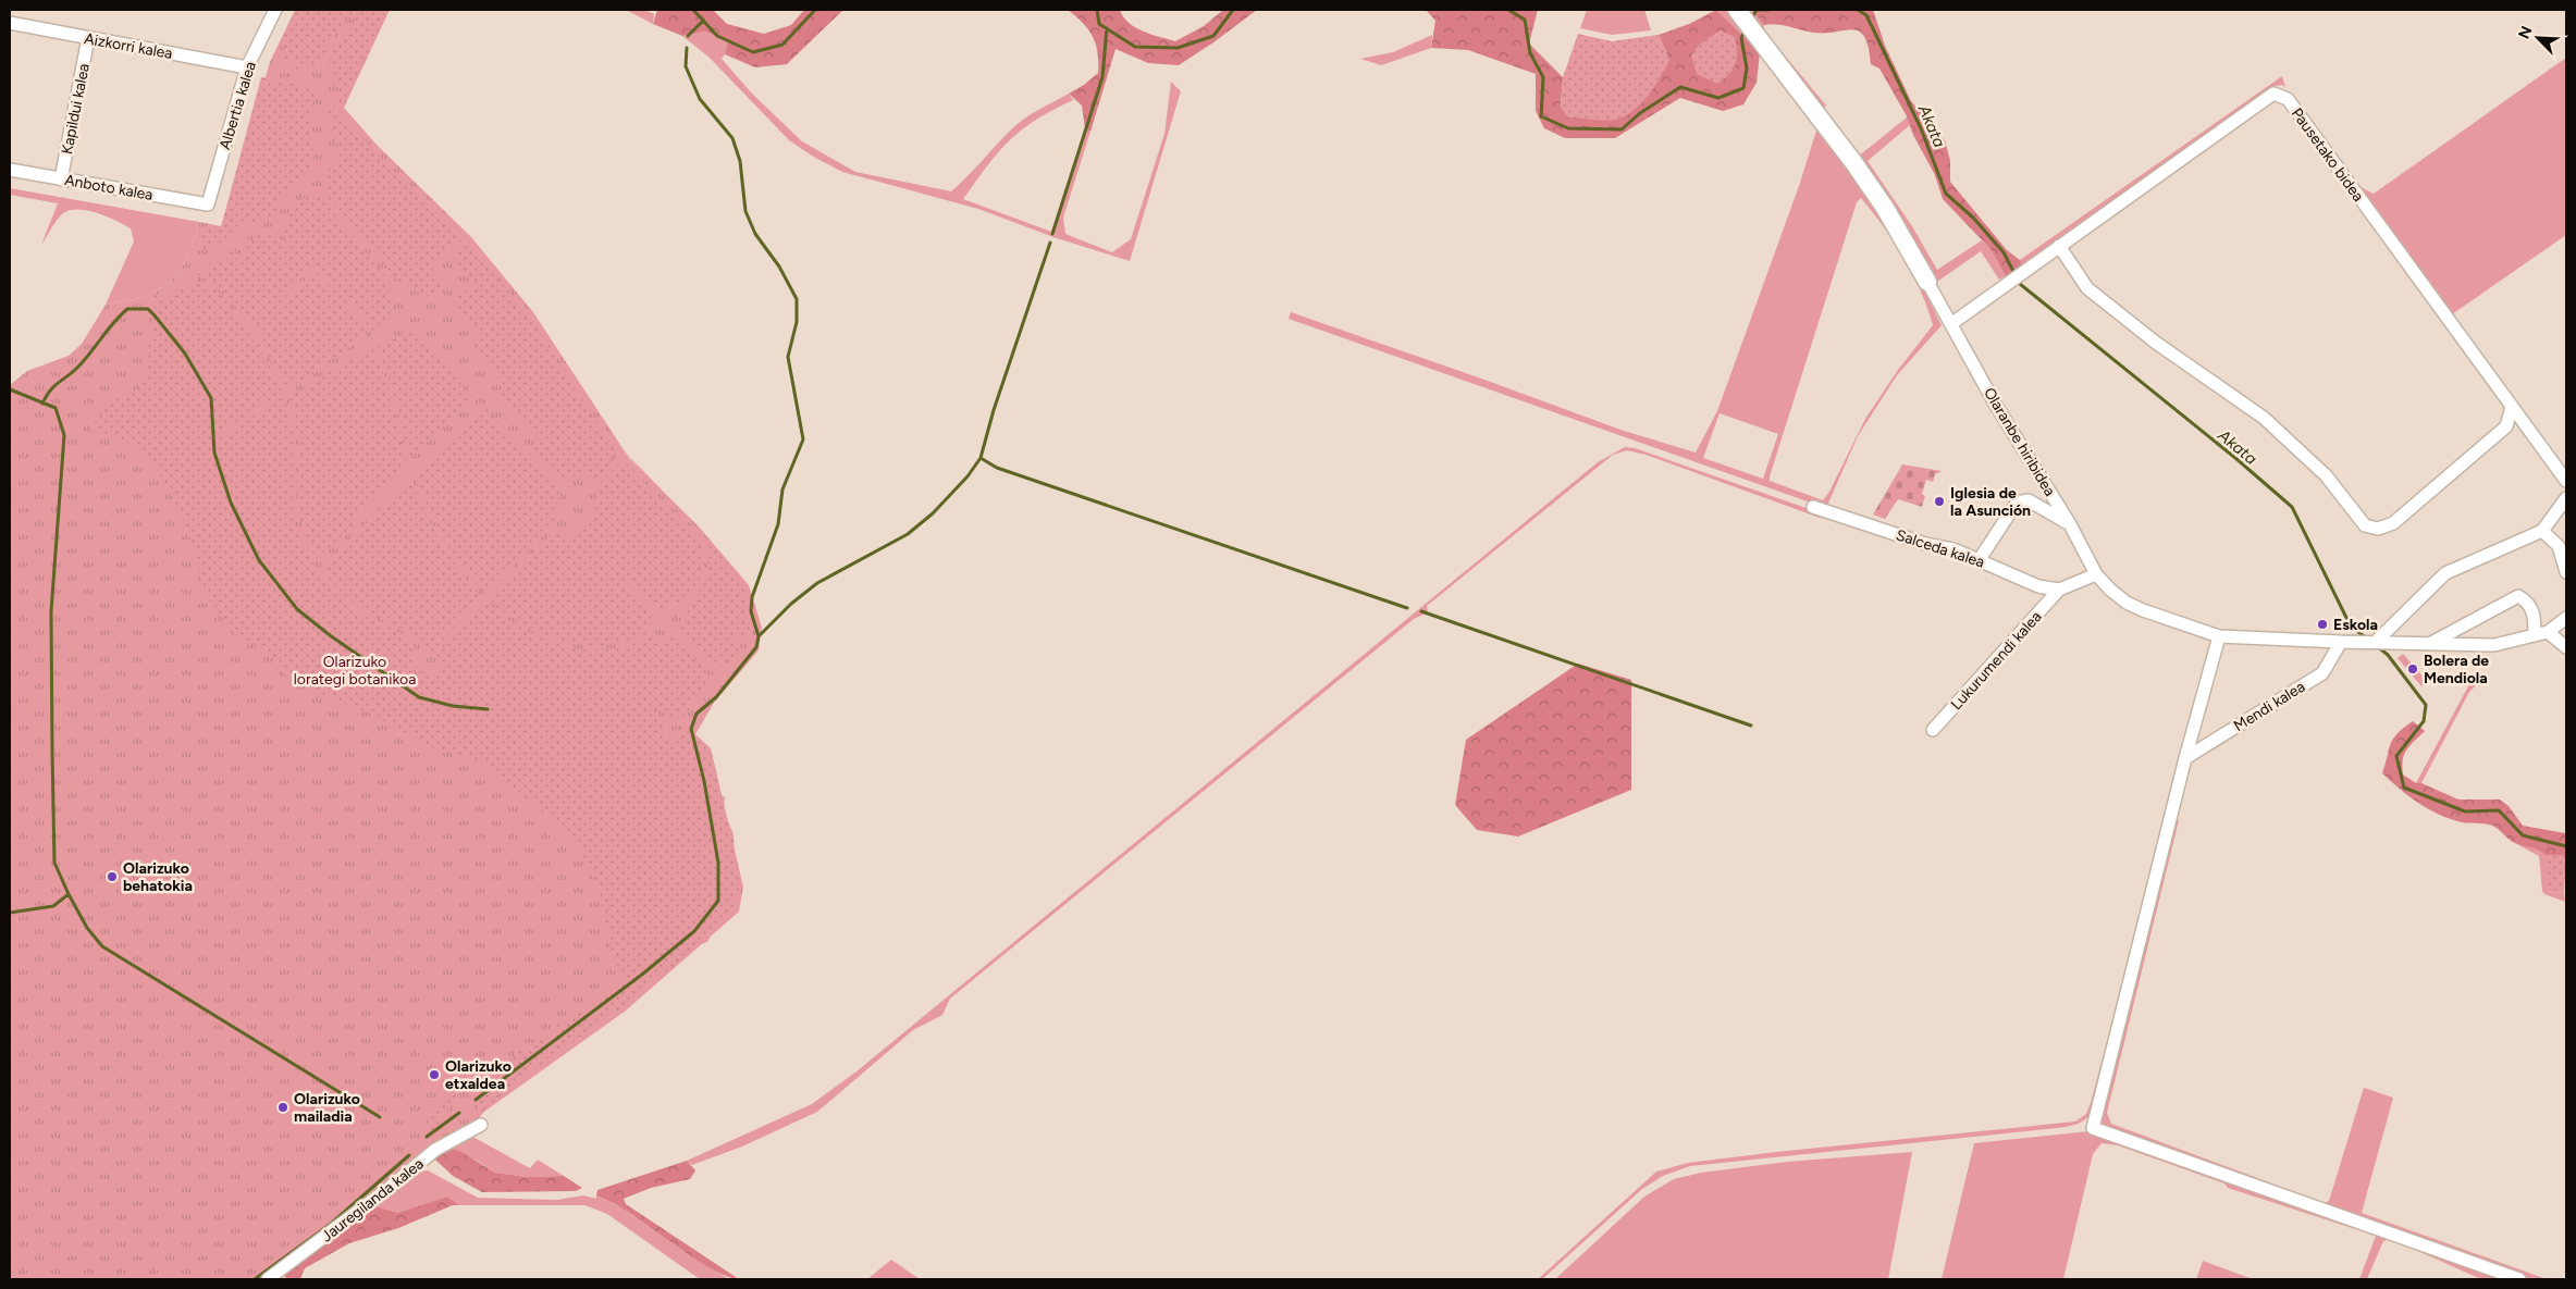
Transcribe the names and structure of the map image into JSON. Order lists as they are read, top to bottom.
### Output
{
  "streets": {
    "street": [
      "Aizkorri kalea",
      "Albertia kalea",
      "Kapildui kalea",
      "Pausetako bidea",
      "Anboto kalea",
      "Olaranbe hiribidea",
      "Salceda kalea",
      "Lukurumendi kalea",
      "Mendi kalea",
      "Jauregilanda kalea"
    ]
  },
  "crossings": [
    ["Aizkorri kalea", "Albertia kalea"],
    ["Aizkorri kalea", "Kapildui kalea"],
    ["Albertia kalea", "Anboto kalea"],
    ["Kapildui kalea", "Anboto kalea"],
    ["Pausetako bidea", "Olaranbe hiribidea"],
    ["Olaranbe hiribidea", "Mendi kalea"],
    ["Salceda kalea", "Lukurumendi kalea"]
  ],
  "water": ["Akata"],
  "parks": ["Olarizuko lorategi botanikoa"],
  "places": [
    "Iglesia de la Asunción",
    "Eskola",
    "Bolera de Mendiola",
    "Olarizuko behatokia",
    "Olarizuko etxaldea",
    "Olarizuko mailadia"
  ],
  "north": "top left"
}
